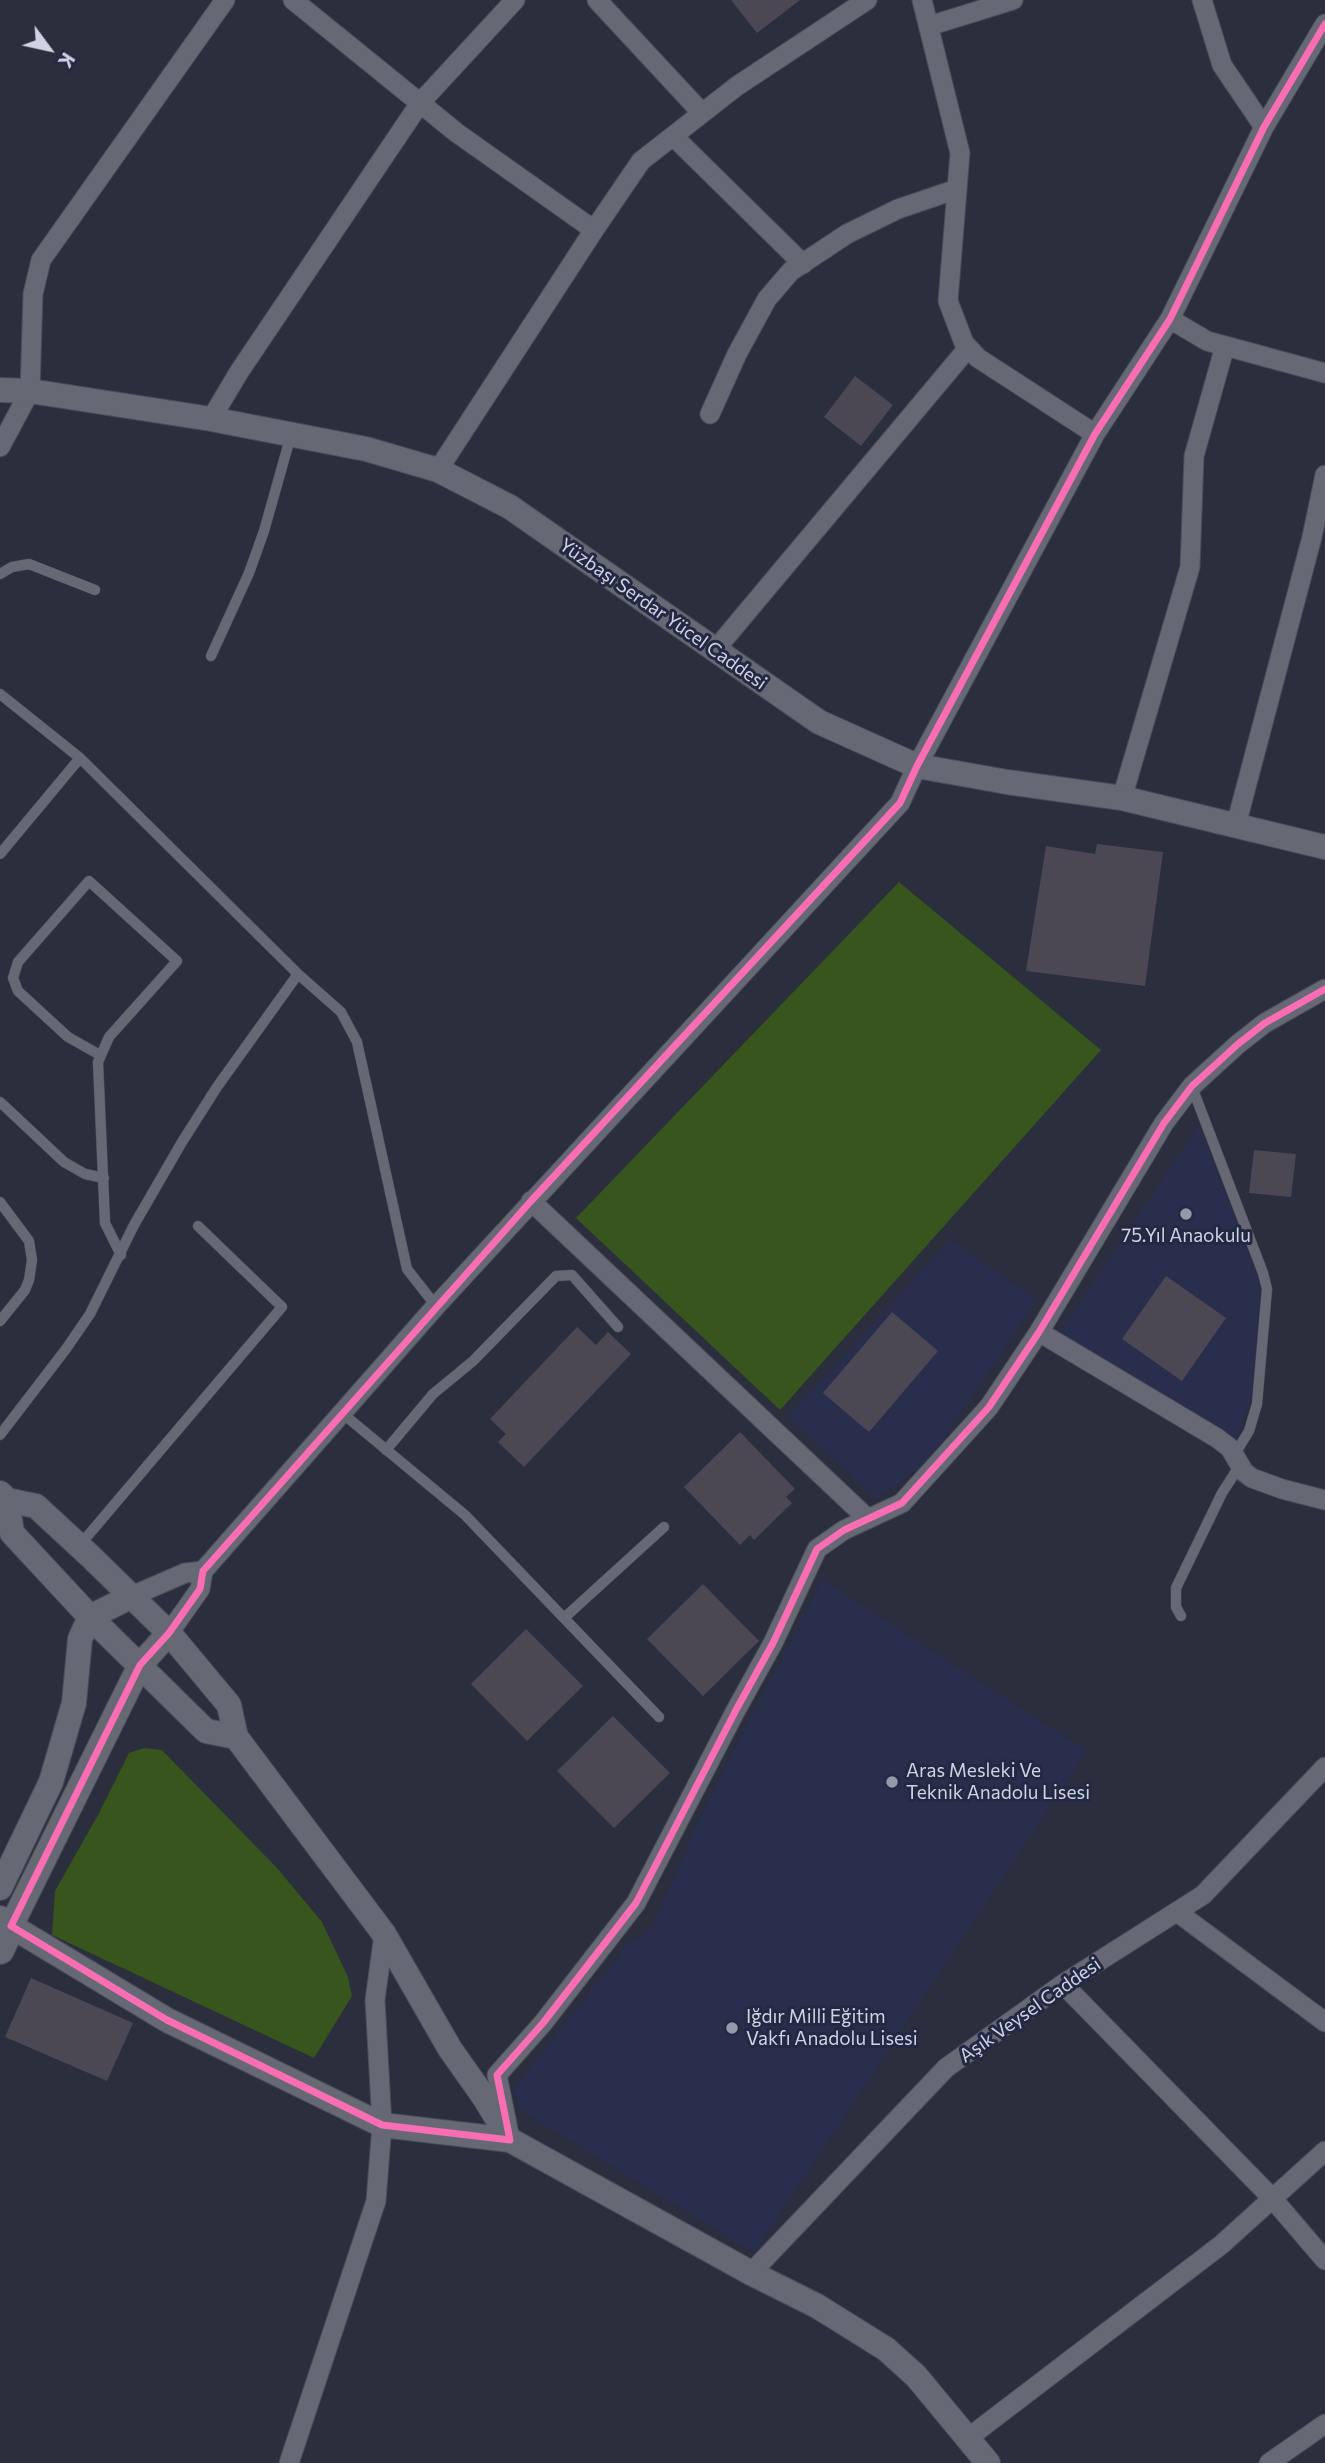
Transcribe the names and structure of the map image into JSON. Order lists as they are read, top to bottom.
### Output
{
  "streets": {
    "street": ["Yüzbaşı Serdar Yücel Caddesi", "Aşık Veysel Caddesi"]
  },
  "places": ["75.Yıl Anaokulu", "Aras Mesleki Ve Teknik Anadolu Lisesi", "Iğdır Milli Eğitim Vakfı Anadolu Lisesi"],
  "north": "bottom right"
}
